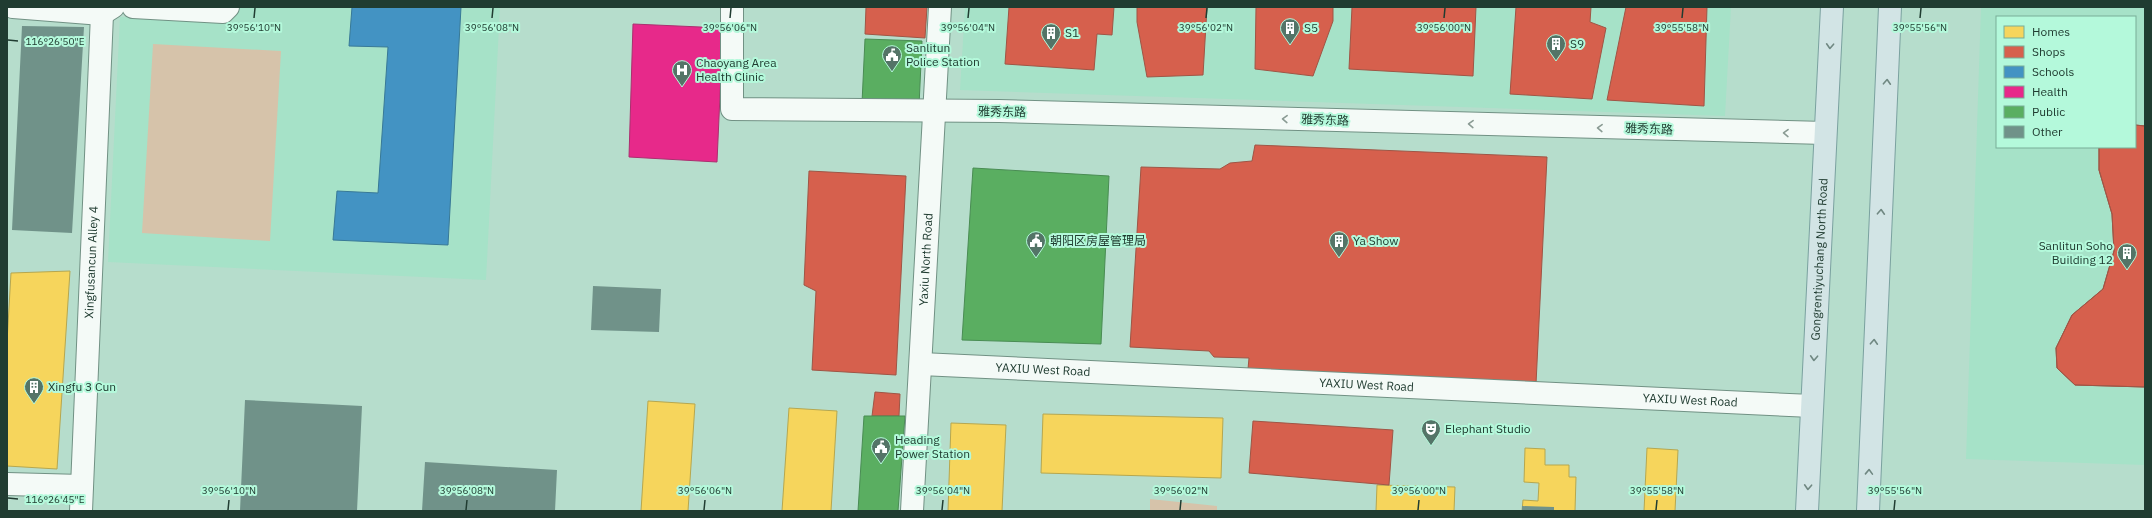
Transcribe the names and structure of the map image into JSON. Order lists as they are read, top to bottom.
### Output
{
  "streets": {
    "main road": ["Gongrentiyuchang North Road"],
    "street": [
      "雅秀东路",
      "Yaxiu North Road",
      "Xingfusancun Alley 4",
      "YAXIU West Road"
    ]
  },
  "crossings": [
    ["雅秀东路", "Yaxiu North Road"],
    ["雅秀东路", "Gongrentiyuchang North Road"],
    ["Yaxiu North Road", "YAXIU West Road"],
    ["Gongrentiyuchang North Road", "YAXIU West Road"]
  ],
  "one_way": ["雅秀东路"],
  "places": {
    "building": [
      "S5",
      "S1",
      "S9",
      "Ya Show",
      "Sanlitun Soho Building 12",
      "Xingfu 3 Cun"
    ],
    "public building": ["Sanlitun Police Station", "朝阳区房屋管理局", "Heading Power Station"],
    "hospital": ["Chaoyang Area Health Clinic"],
    "theatre": ["Elephant Studio"]
  },
  "legend": [
    "Homes",
    "Shops",
    "Schools",
    "Health",
    "Public",
    "Other"
  ],
  "coordinates": [
    "39°56'10\"N",
    "39°56'08\"N",
    "39°56'06\"N",
    "39°56'04\"N",
    "39°56'02\"N",
    "39°56'00\"N",
    "39°55'58\"N",
    "39°55'56\"N",
    "116°26'50\"E",
    "116°26'45\"E"
  ]
}
